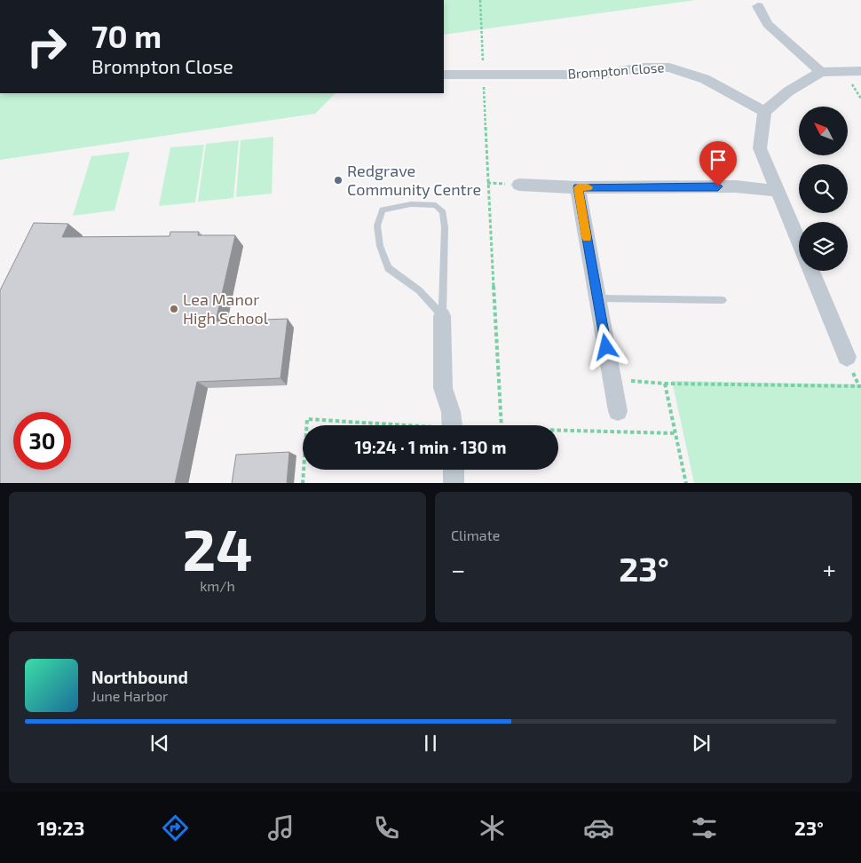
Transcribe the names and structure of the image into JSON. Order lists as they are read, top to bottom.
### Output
{
  "streets": {
    "street": ["Brompton Close"]
  },
  "places": ["Redgrave Community Centre", "Lea Manor High School"],
  "north": "top left",
  "page": {
    "turn": ["70 m", "Brompton Close"],
    "limit": "30",
    "trip": "19:24 · 1 min · 130 m",
    "tile": [
      ["24", "km/h"],
      "Climate"
    ],
    "heat": ["−", "23°", "+"],
    "song": ["Northbound", "June Harbor"],
    "tabs": ["19:23", "23°"]
  }
}
